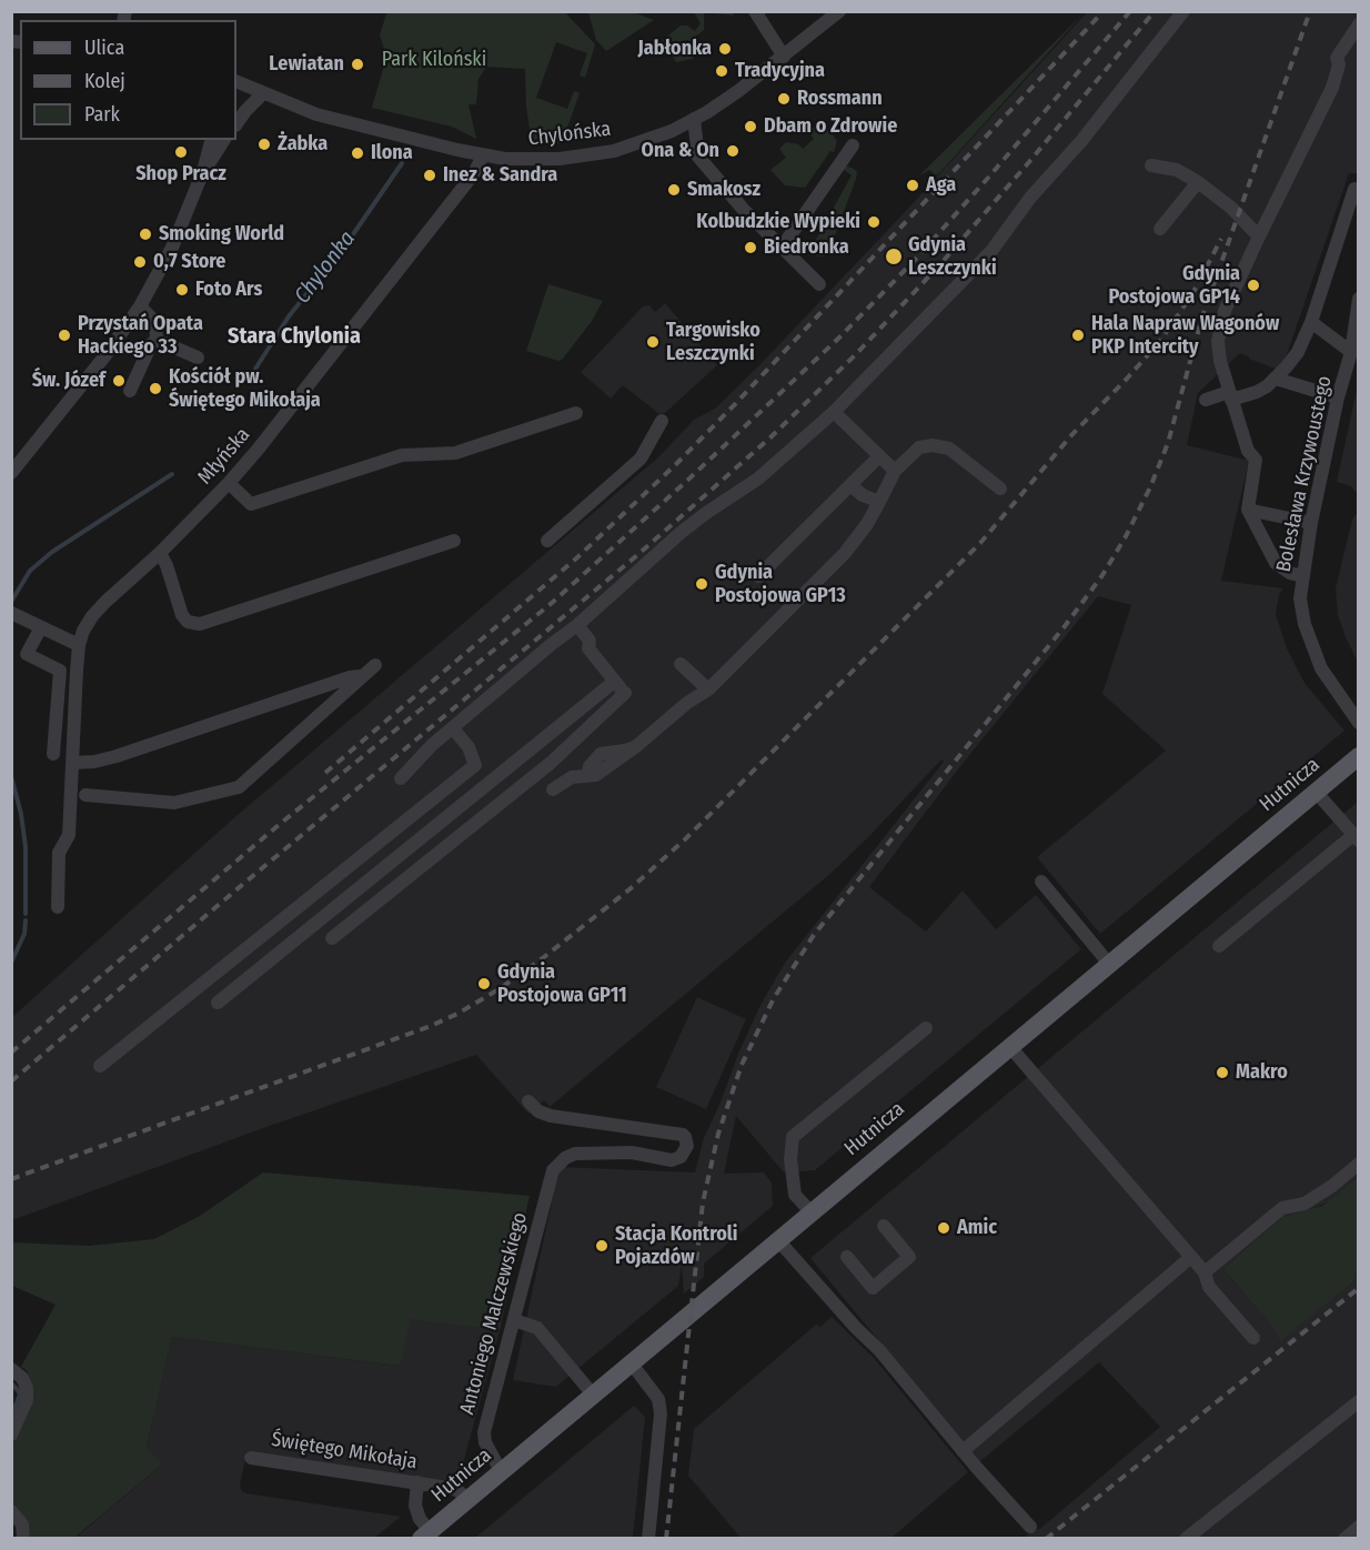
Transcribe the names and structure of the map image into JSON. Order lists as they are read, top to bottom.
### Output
{
  "streets": {
    "main road": ["Hutnicza"],
    "street": [
      "Chylońska",
      "Młyńska",
      "Bolesława Krzywoustego",
      "Antoniego Malczewskiego",
      "Świętego Mikołaja"
    ]
  },
  "crossings": [
    ["Chylońska", "Młyńska"],
    ["Hutnicza", "Antoniego Malczewskiego"],
    ["Hutnicza", "Świętego Mikołaja"]
  ],
  "districts": ["Stara Chylonia"],
  "water": ["Chylonka"],
  "parks": ["Park Kiloński"],
  "places": [
    "Jabłonka",
    "Lewiatan",
    "Tradycyjna",
    "Rossmann",
    "Dbam o Zdrowie",
    "Żabka",
    "Ona & On",
    "Shop Pracz",
    "Ilona",
    "Inez & Sandra",
    "Aga",
    "Smakosz",
    "Kolbudzkie Wypieki",
    "Smoking World",
    "Biedronka",
    "Gdynia Leszczynki",
    "0,7 Store",
    "Gdynia Postojowa GP14",
    "Foto Ars",
    "Przystań Opata Hackiego 33",
    "Hala Napraw Wagonów PKP Intercity",
    "Targowisko Leszczynki",
    "Św. Józef",
    "Kościół pw. Świętego Mikołaja",
    "Gdynia Postojowa GP13",
    "Gdynia Postojowa GP11",
    "Makro",
    "Amic",
    "Stacja Kontroli Pojazdów"
  ],
  "legend": ["Ulica", "Kolej", "Park"]
}
